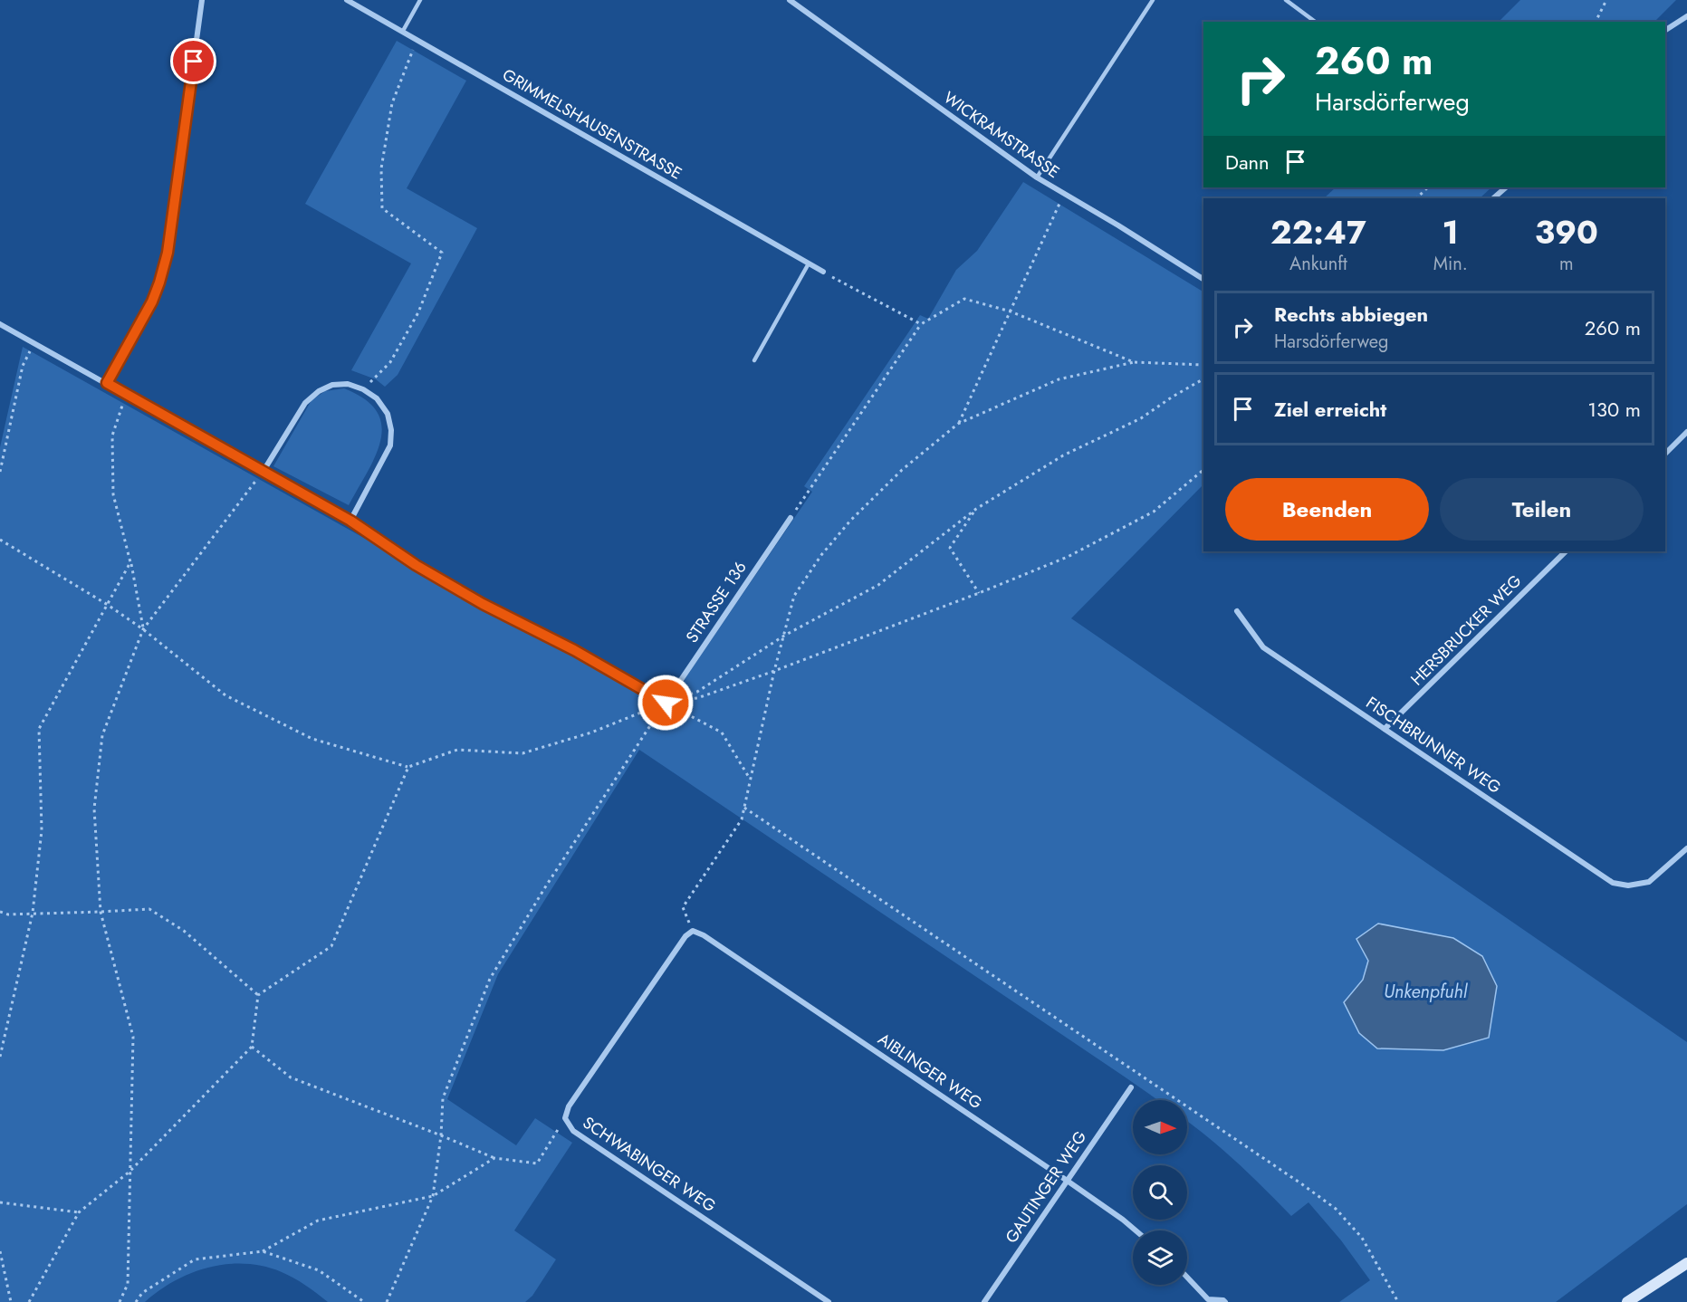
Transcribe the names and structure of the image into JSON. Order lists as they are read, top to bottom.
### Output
{
  "streets": {
    "street": [
      "GRIMMELSHAUSENSTRASSE",
      "WICKRAMSTRASSE",
      "STRASSE 136",
      "HERSBRUCKER WEG",
      "FISCHBRUNNER WEG",
      "AIBLINGER WEG",
      "SCHWABINGER WEG",
      "GAUTINGER WEG"
    ]
  },
  "crossings": [
    ["HERSBRUCKER WEG", "FISCHBRUNNER WEG"],
    ["AIBLINGER WEG", "SCHWABINGER WEG"],
    ["AIBLINGER WEG", "GAUTINGER WEG"]
  ],
  "water": ["Unkenpfuhl"],
  "north": "right",
  "page": {
    "turn": ["260 m", "Harsdörferweg"],
    "then": "Dann",
    "eta": [
      "22:47",
      "Ankunft",
      "1",
      "Min.",
      "390",
      "m"
    ],
    "list": [
      {
        "name": "Rechts abbiegen",
        "note": "Harsdörferweg",
        "value": "260 m"
      },
      {
        "name": "Ziel erreicht",
        "value": "130 m"
      }
    ],
    "buttons": ["Beenden", "Teilen"]
  }
}
